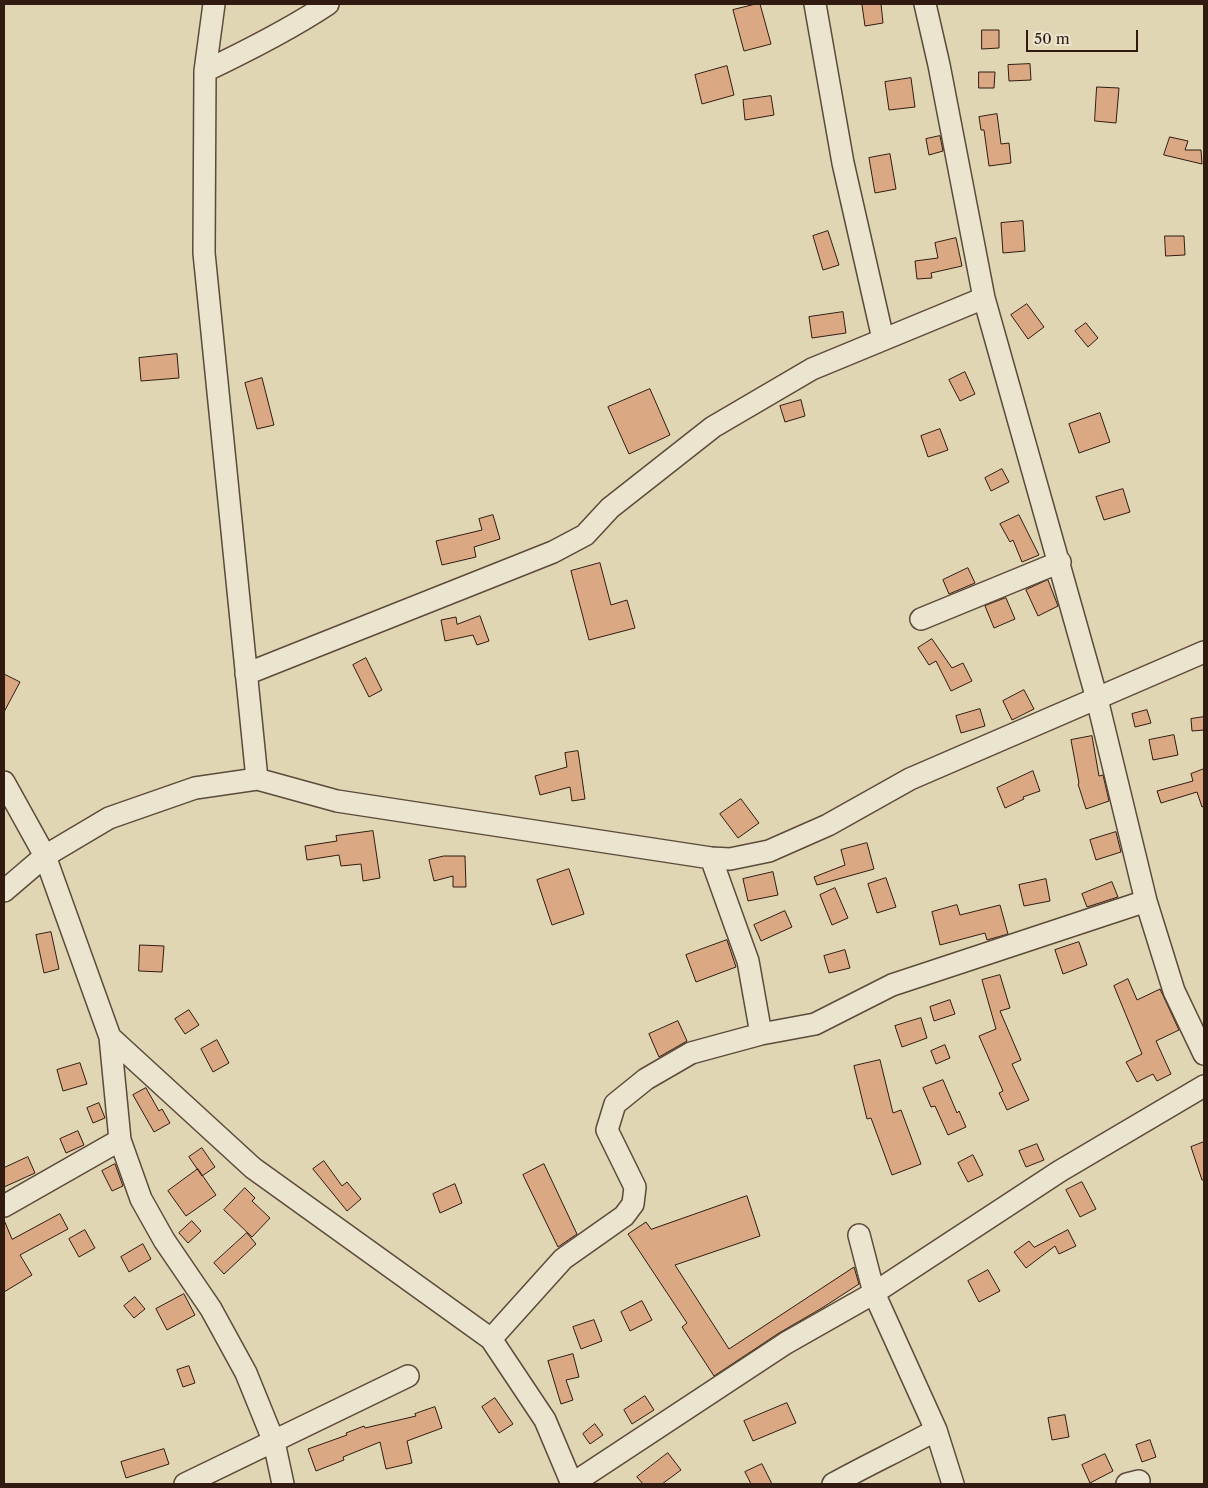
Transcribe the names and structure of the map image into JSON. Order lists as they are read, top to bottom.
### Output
{
  "scale_bar": "50 m"
}
